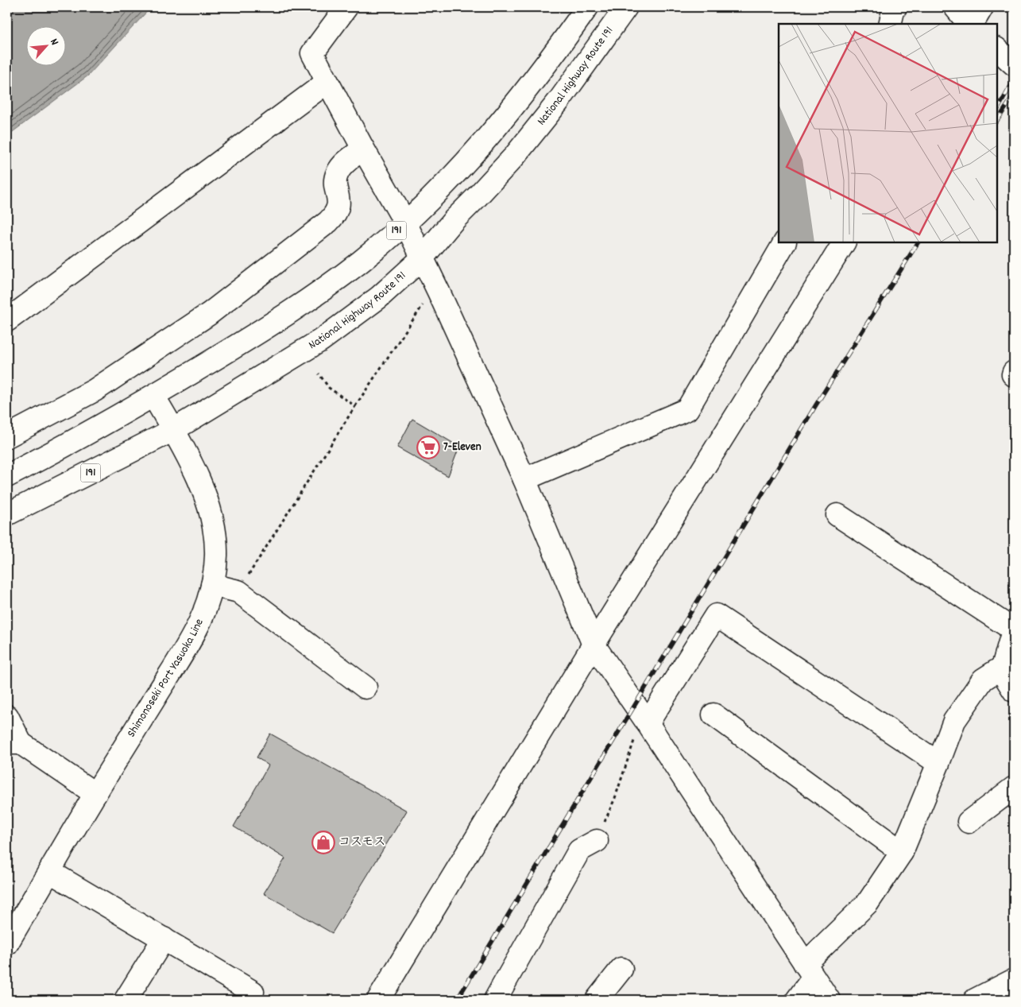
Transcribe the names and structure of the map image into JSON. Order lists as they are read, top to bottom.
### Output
{
  "streets": {
    "main road": ["National Highway Route 191", "191", "Shimonoseki Port Yasuoka Line"]
  },
  "crossings": [
    ["National Highway Route 191", "Shimonoseki Port Yasuoka Line"],
    ["191", "Shimonoseki Port Yasuoka Line"]
  ],
  "places": {
    "supermarket": ["7-Eleven"],
    "shop": ["コスモス"]
  },
  "north": "top right"
}
